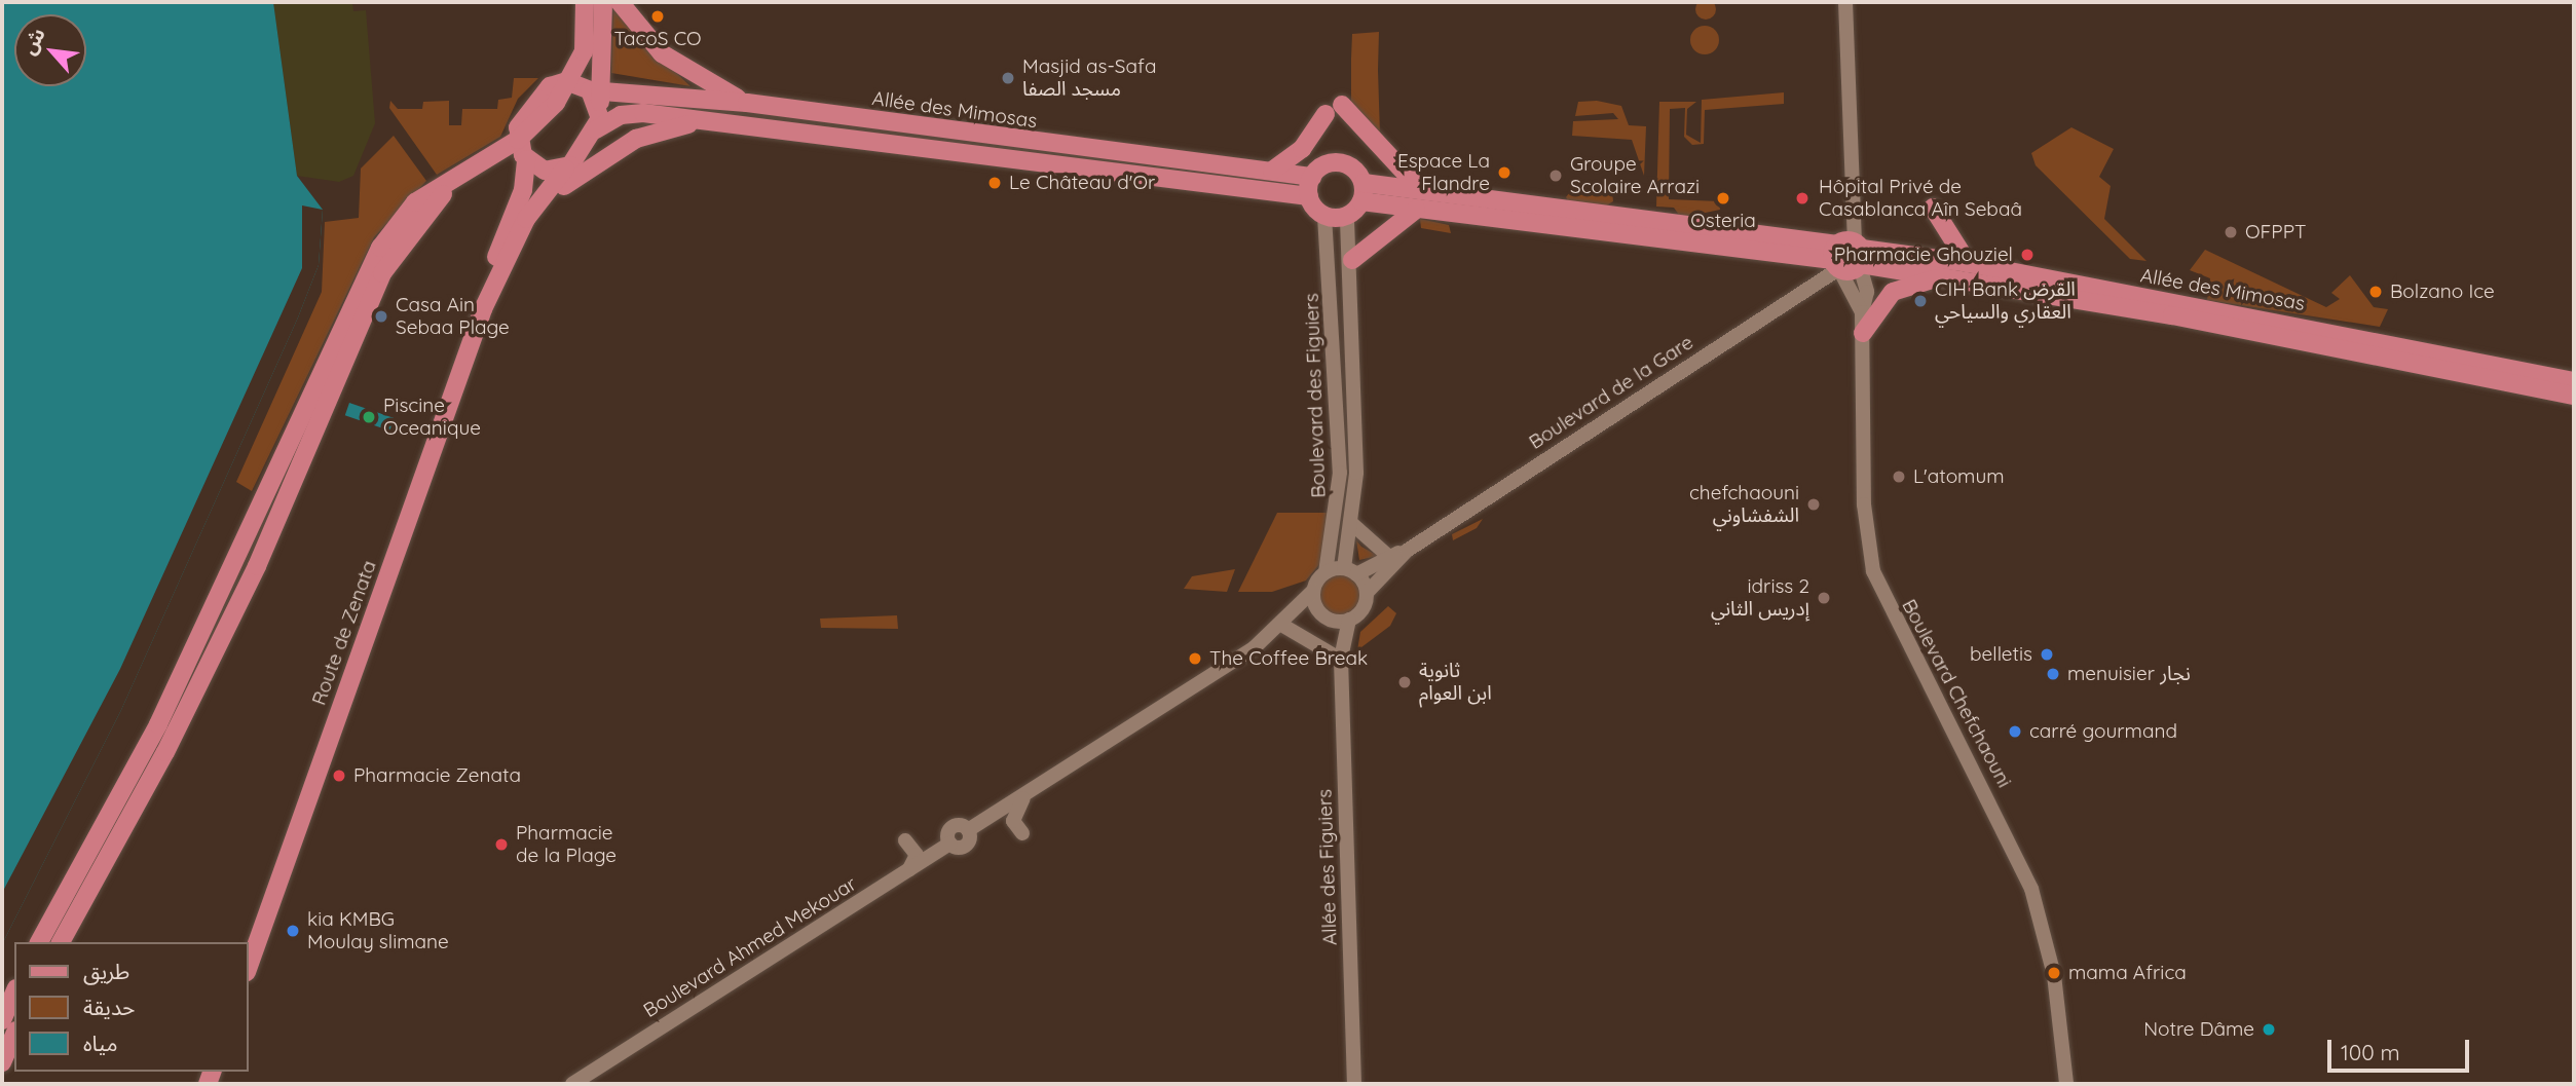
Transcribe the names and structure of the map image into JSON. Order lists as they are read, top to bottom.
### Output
{
  "streets": {
    "main road": ["Allée des Mimosas", "Route de Zenata"],
    "street": [
      "Boulevard de la Gare",
      "Boulevard des Figuiers",
      "Boulevard Chefchaouni",
      "Allée des Figuiers",
      "Boulevard Ahmed Mekouar"
    ]
  },
  "crossings": [
    ["Allée des Mimosas", "Boulevard de la Gare"],
    ["Allée des Mimosas", "Boulevard des Figuiers"],
    ["Allée des Mimosas", "Route de Zenata"],
    ["Allée des Mimosas", "Boulevard Chefchaouni"],
    ["Boulevard de la Gare", "Boulevard des Figuiers"],
    ["Boulevard de la Gare", "Boulevard Chefchaouni"],
    ["Boulevard de la Gare", "Allée des Figuiers"],
    ["Boulevard des Figuiers", "Allée des Figuiers"]
  ],
  "places": [
    "TacoS CO",
    "Masjid as-Safa مسجد الصفا",
    "Espace La Flandre",
    "Groupe Scolaire Arrazi",
    "Le Château d'Or",
    "Osteria",
    "Hôpital Privé de Casablanca Aîn Sebaâ",
    "OFPPT",
    "Pharmacie Ghouziel",
    "Bolzano Ice",
    "CIH Bank القرض العقاري والسياحي",
    "Casa Ain Sebaa Plage",
    "Piscine Oceanique",
    "L'atomum",
    "chefchaouni الشفشاوني",
    "idriss 2 إدريس الثاني",
    "belletis",
    "The Coffee Break",
    "menuisier نجار",
    "ثانوية ابن العوام",
    "carré gourmand",
    "Pharmacie Zenata",
    "Pharmacie de la Plage",
    "kia KMBG Moulay slimane",
    "mama Africa",
    "Notre Dâme"
  ],
  "legend": ["طريق", "حديقة", "مياه"],
  "scale_bar": "100 m",
  "north": "top left"
}
